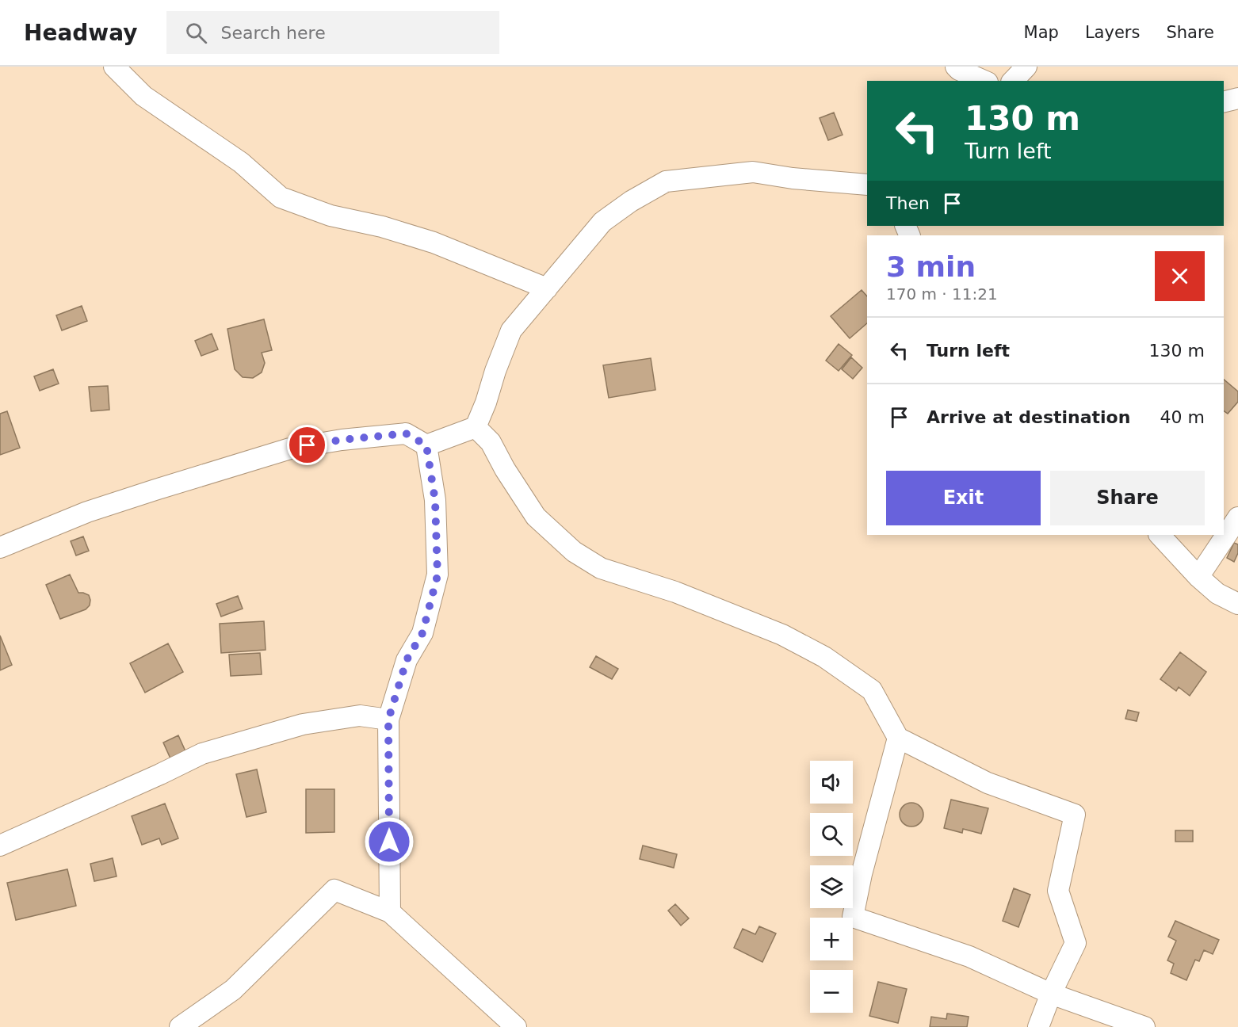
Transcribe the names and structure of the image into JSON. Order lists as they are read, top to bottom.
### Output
{
  "page": {
    "header": "Headway",
    "search": "Search here",
    "nav": ["Map", "Layers", "Share"],
    "turn": ["130 m", "Turn left"],
    "then": "Then",
    "heading": ["3 min", "170 m · 11:21"],
    "list": [
      {
        "name": "Turn left",
        "value": "130 m"
      },
      {
        "name": "Arrive at destination",
        "value": "40 m"
      }
    ],
    "buttons": ["Exit", "Share"],
    "map_buttons": ["+", "−"]
  }
}
